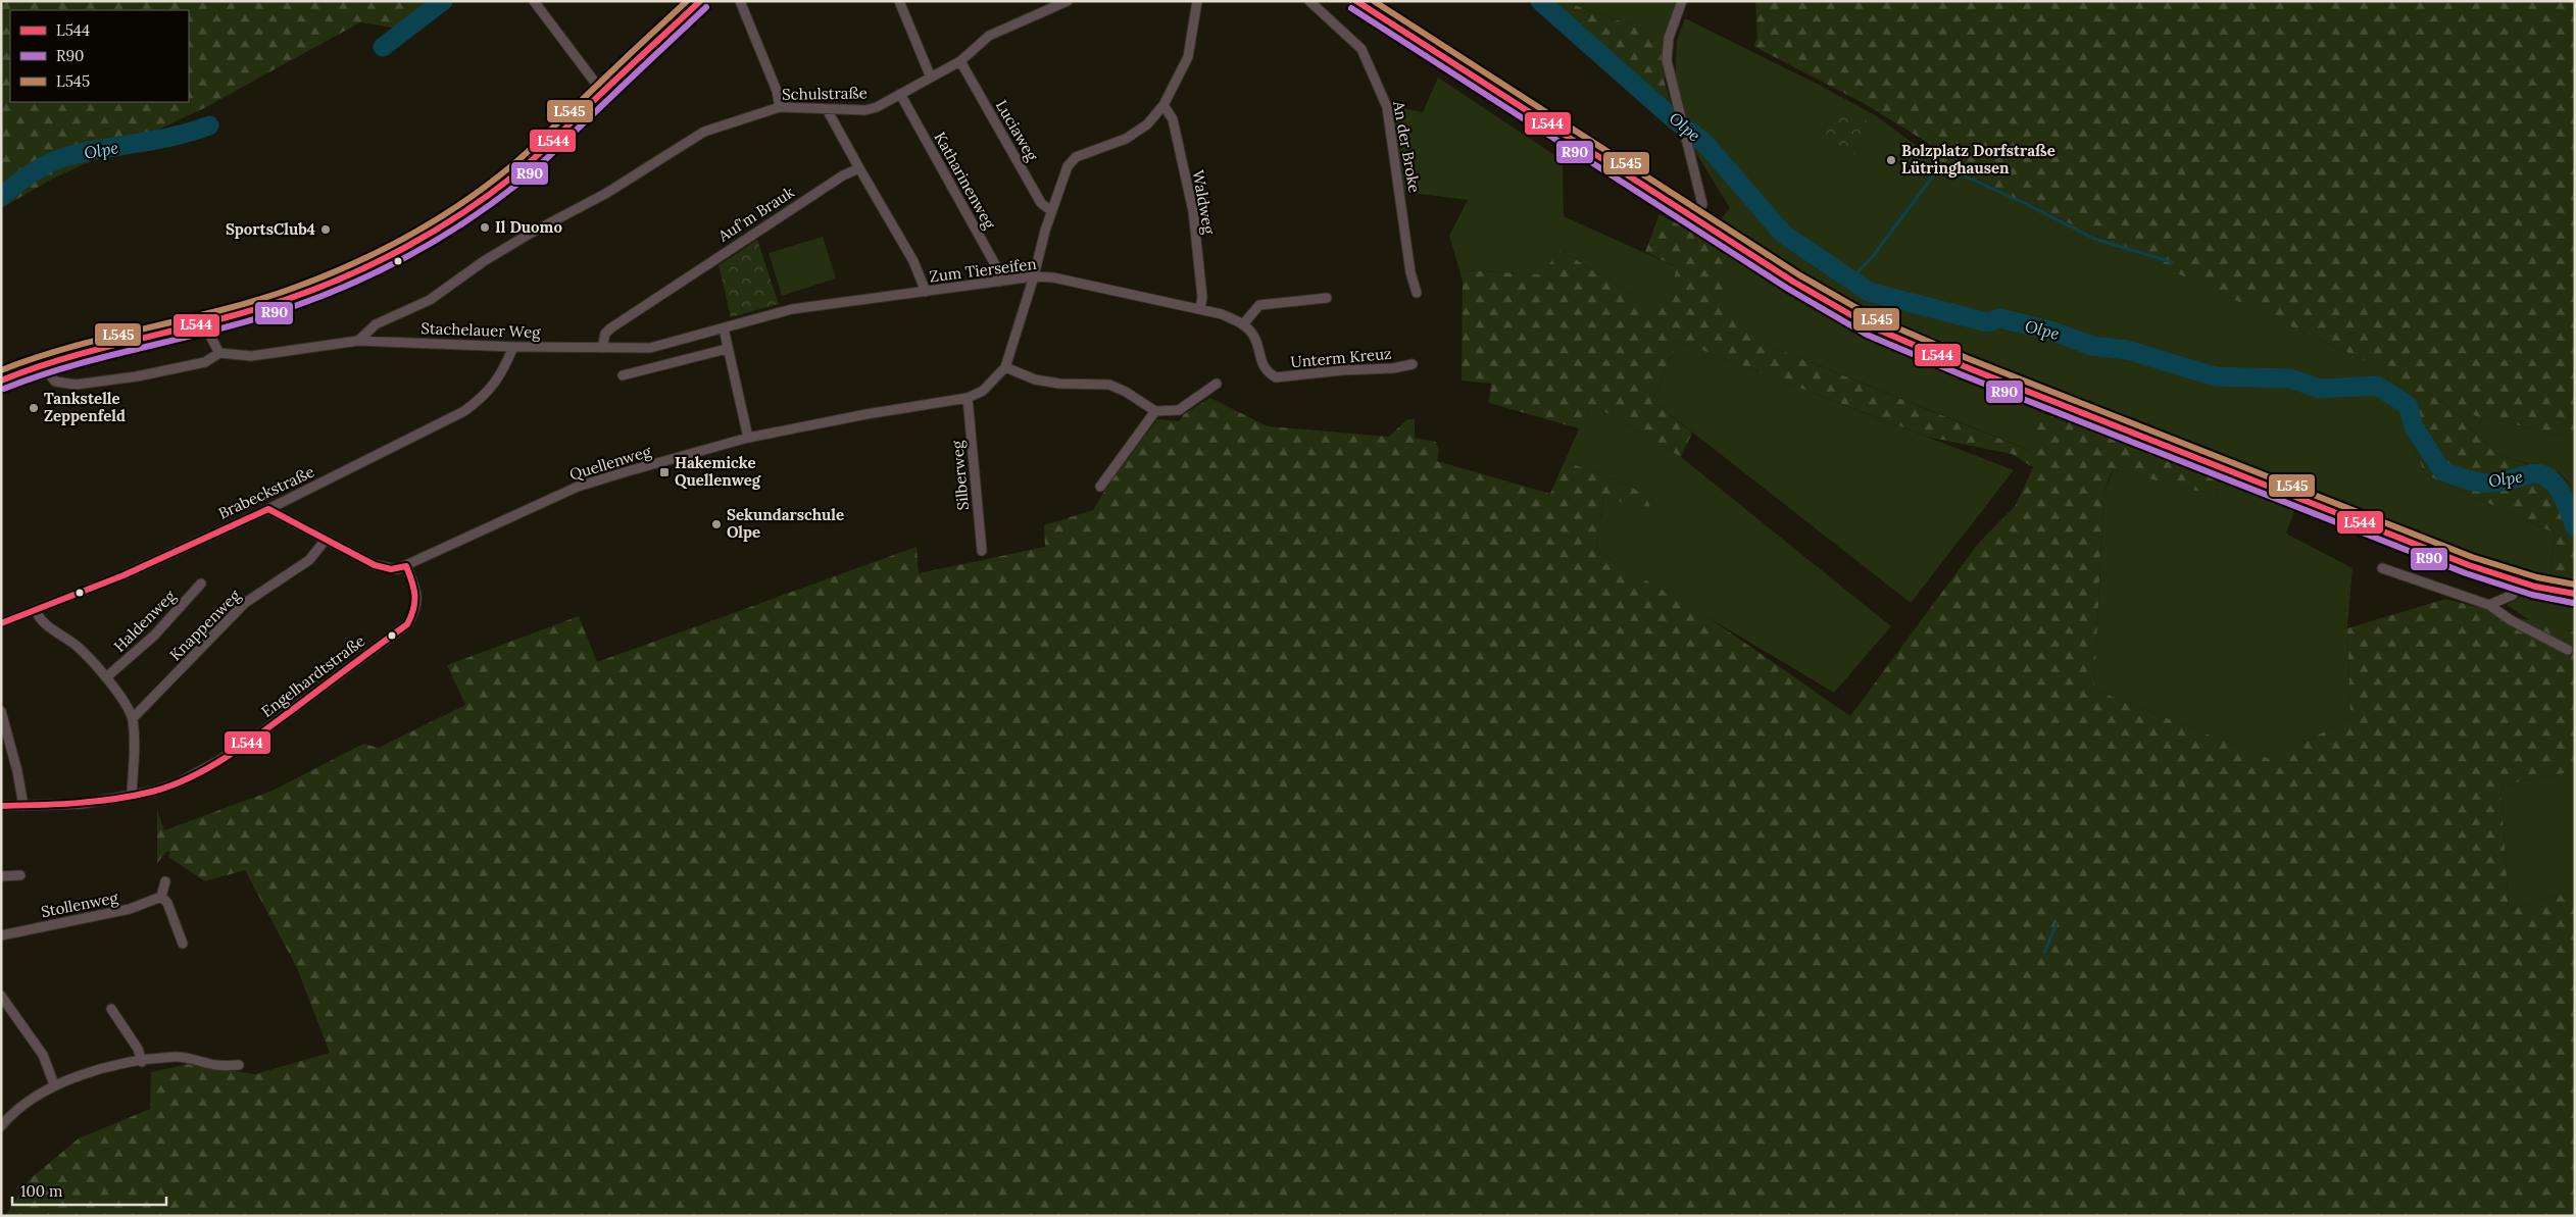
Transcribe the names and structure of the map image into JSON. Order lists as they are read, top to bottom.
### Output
{
  "streets": {
    "street": [
      "Schulstraße",
      "Luciaweg",
      "An der Broke",
      "Katharinenweg",
      "Waldweg",
      "Auf'm Brauk",
      "Zum Tierseifen",
      "Stachelauer Weg",
      "Unterm Kreuz",
      "Quellenweg",
      "Silberweg",
      "Brabeckstraße",
      "Haldenweg",
      "Knappenweg",
      "Engelhardtstraße",
      "Stollenweg"
    ]
  },
  "crossings": [
    ["Schulstraße", "Luciaweg"],
    ["Schulstraße", "Katharinenweg"],
    ["Schulstraße", "Stachelauer Weg"],
    ["Katharinenweg", "Zum Tierseifen"],
    ["Waldweg", "Zum Tierseifen"],
    ["Auf'm Brauk", "Stachelauer Weg"],
    ["Zum Tierseifen", "Stachelauer Weg"],
    ["Zum Tierseifen", "Unterm Kreuz"],
    ["Stachelauer Weg", "Brabeckstraße"],
    ["Quellenweg", "Silberweg"],
    ["Quellenweg", "Brabeckstraße"],
    ["Quellenweg", "Knappenweg"],
    ["Quellenweg", "Engelhardtstraße"]
  ],
  "water": ["Olpe"],
  "places": {
    "other": [
      "Bolzplatz Dorfstraße Lütringhausen",
      "Il Duomo",
      "SportsClub4",
      "Tankstelle Zeppenfeld",
      "Sekundarschule Olpe"
    ],
    "transit": ["Hakemicke Quellenweg"]
  },
  "lines": ["transit line L544", "transit line L545", "transit line R90"],
  "legend": ["L544", "R90", "L545"],
  "scale_bar": "100 m"
}
